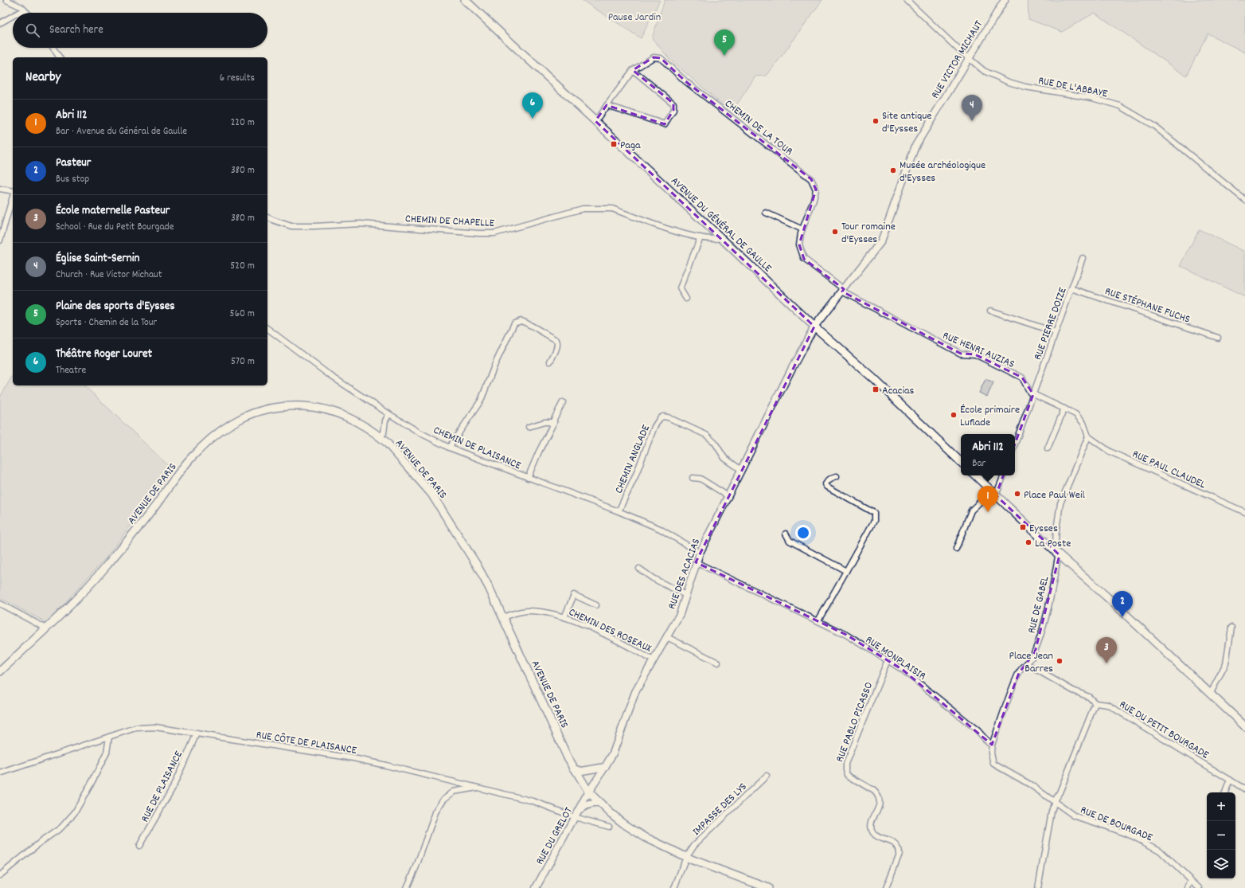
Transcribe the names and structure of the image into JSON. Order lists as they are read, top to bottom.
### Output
{
  "streets": {
    "main road": ["AVENUE DU GÉNÉRAL DE GAULLE", "AVENUE DE PARIS"],
    "street": [
      "RUE VICTOR MICHAUT",
      "RUE DE L'ABBAYE",
      "CHEMIN DE LA TOUR",
      "CHEMIN DE CHAPELLE",
      "RUE STÉPHANE FUCHS",
      "RUE PIERRE DOIZE",
      "RUE HENRI AUZIAS",
      "CHEMIN DE PLAISANCE",
      "CHEMIN ANGLADE",
      "RUE PAUL CLAUDEL",
      "RUE DES ACACIAS",
      "RUE DE GABEL",
      "CHEMIN DES ROSEAUX",
      "RUE MONPLAISIR",
      "RUE PABLO PICASSO",
      "RUE DU PETIT BOURGADE",
      "RUE CÔTE DE PLAISANCE",
      "RUE DE PLAISANCE",
      "IMPASSE DES LYS",
      "RUE DE BOURGADE",
      "RUE DU GRELOT"
    ]
  },
  "crossings": [
    ["RUE VICTOR MICHAUT", "RUE DE L'ABBAYE"],
    ["RUE VICTOR MICHAUT", "CHEMIN DE LA TOUR"],
    ["RUE VICTOR MICHAUT", "AVENUE DU GÉNÉRAL DE GAULLE"],
    ["RUE VICTOR MICHAUT", "RUE HENRI AUZIAS"],
    ["RUE VICTOR MICHAUT", "RUE DES ACACIAS"],
    ["CHEMIN DE LA TOUR", "RUE HENRI AUZIAS"],
    ["CHEMIN DE CHAPELLE", "AVENUE DU GÉNÉRAL DE GAULLE"],
    ["AVENUE DU GÉNÉRAL DE GAULLE", "RUE DES ACACIAS"],
    ["RUE STÉPHANE FUCHS", "RUE PIERRE DOIZE"],
    ["RUE PIERRE DOIZE", "RUE HENRI AUZIAS"],
    ["RUE HENRI AUZIAS", "RUE PAUL CLAUDEL"],
    ["CHEMIN DE PLAISANCE", "CHEMIN ANGLADE"],
    ["CHEMIN DE PLAISANCE", "RUE DES ACACIAS"],
    ["CHEMIN ANGLADE", "RUE DES ACACIAS"],
    ["AVENUE DE PARIS", "RUE DES ACACIAS"],
    ["AVENUE DE PARIS", "CHEMIN DES ROSEAUX"],
    ["AVENUE DE PARIS", "IMPASSE DES LYS"],
    ["AVENUE DE PARIS", "RUE DU GRELOT"],
    ["RUE DES ACACIAS", "CHEMIN DES ROSEAUX"],
    ["RUE DES ACACIAS", "RUE MONPLAISIR"],
    ["RUE DES ACACIAS", "RUE DU GRELOT"],
    ["RUE DE GABEL", "RUE MONPLAISIR"],
    ["RUE DE GABEL", "RUE DU PETIT BOURGADE"],
    ["RUE MONPLAISIR", "RUE PABLO PICASSO"],
    ["RUE CÔTE DE PLAISANCE", "RUE DE PLAISANCE"],
    ["RUE CÔTE DE PLAISANCE", "RUE DU GRELOT"]
  ],
  "parks": ["Pause Jardin"],
  "places": {
    "other": [
      "Site antique d'Eysses",
      "Musée archéologique d'Eysses",
      "Tour romaine d'Eysses",
      "École primaire Luflade",
      "Place Paul Weil",
      "La Poste",
      "Place Jean Barres"
    ],
    "transit": ["Paga", "Acacias", "Eysses"]
  },
  "page": {
    "search": "Search here",
    "pins": [
      "5",
      "6",
      "4",
      "1",
      "2",
      "3"
    ],
    "heading": ["Nearby", "6 results"],
    "list": [
      {
        "mark": "1",
        "name": "Abri 112",
        "note": "Bar · Avenue du Général de Gaulle",
        "value": "220 m"
      },
      {
        "mark": "2",
        "name": "Pasteur",
        "note": "Bus stop",
        "value": "380 m"
      },
      {
        "mark": "3",
        "name": "École maternelle Pasteur",
        "note": "School · Rue du Petit Bourgade",
        "value": "380 m"
      },
      {
        "mark": "4",
        "name": "Église Saint-Sernin",
        "note": "Church · Rue Victor Michaut",
        "value": "520 m"
      },
      {
        "mark": "5",
        "name": "Plaine des sports d'Eysses",
        "note": "Sports · Chemin de la Tour",
        "value": "560 m"
      },
      {
        "mark": "6",
        "name": "Théâtre Roger Louret",
        "note": "Theatre",
        "value": "570 m"
      }
    ],
    "popup": ["Abri 112", "Bar"],
    "map_buttons": ["+", "−"]
  }
}
